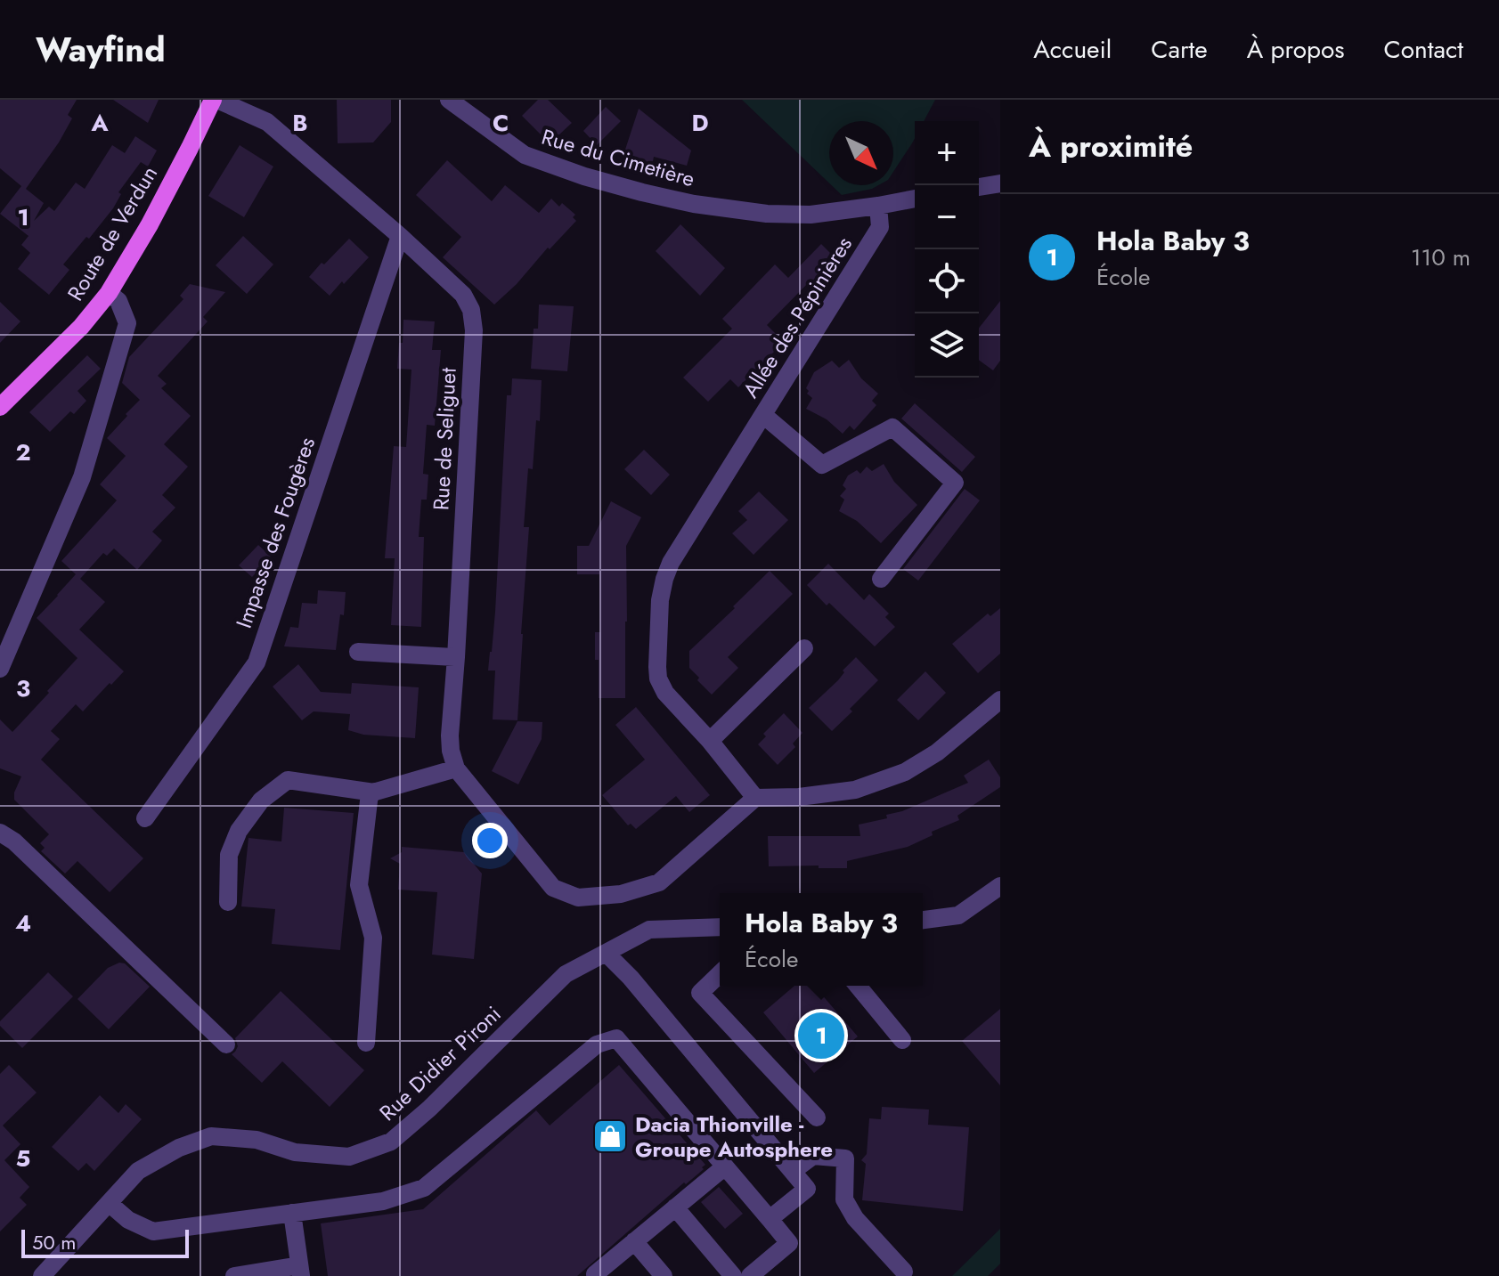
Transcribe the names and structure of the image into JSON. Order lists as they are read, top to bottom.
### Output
{
  "streets": {
    "main road": ["Route de Verdun"],
    "street": [
      "Rue du Cimetière",
      "Allée des Pépinières",
      "Rue de Seliguet",
      "Impasse des Fougères",
      "Rue Didier Pironi"
    ]
  },
  "crossings": [
    ["Rue du Cimetière", "Allée des Pépinières"],
    ["Route de Verdun", "Rue de Seliguet"],
    ["Allée des Pépinières", "Rue de Seliguet"],
    ["Rue de Seliguet", "Impasse des Fougères"]
  ],
  "places": {
    "shop": ["Dacia Thionville - Groupe Autosphere"]
  },
  "scale_bar": "50 m",
  "north": "bottom right",
  "page": {
    "header": "Wayfind",
    "nav": [
      "Accueil",
      "Carte",
      "À propos",
      "Contact"
    ],
    "heading": "À proximité",
    "map_buttons": ["+", "−"],
    "list": [
      {
        "mark": "1",
        "name": "Hola Baby 3",
        "note": "École",
        "value": "110 m"
      }
    ],
    "popup": ["Hola Baby 3", "École"],
    "pins": "1",
    "scale": "50 m"
  },
  "grid": {
    "columns": [
      "A",
      "B",
      "C",
      "D"
    ],
    "rows": [
      "1",
      "2",
      "3",
      "4",
      "5"
    ]
  }
}
